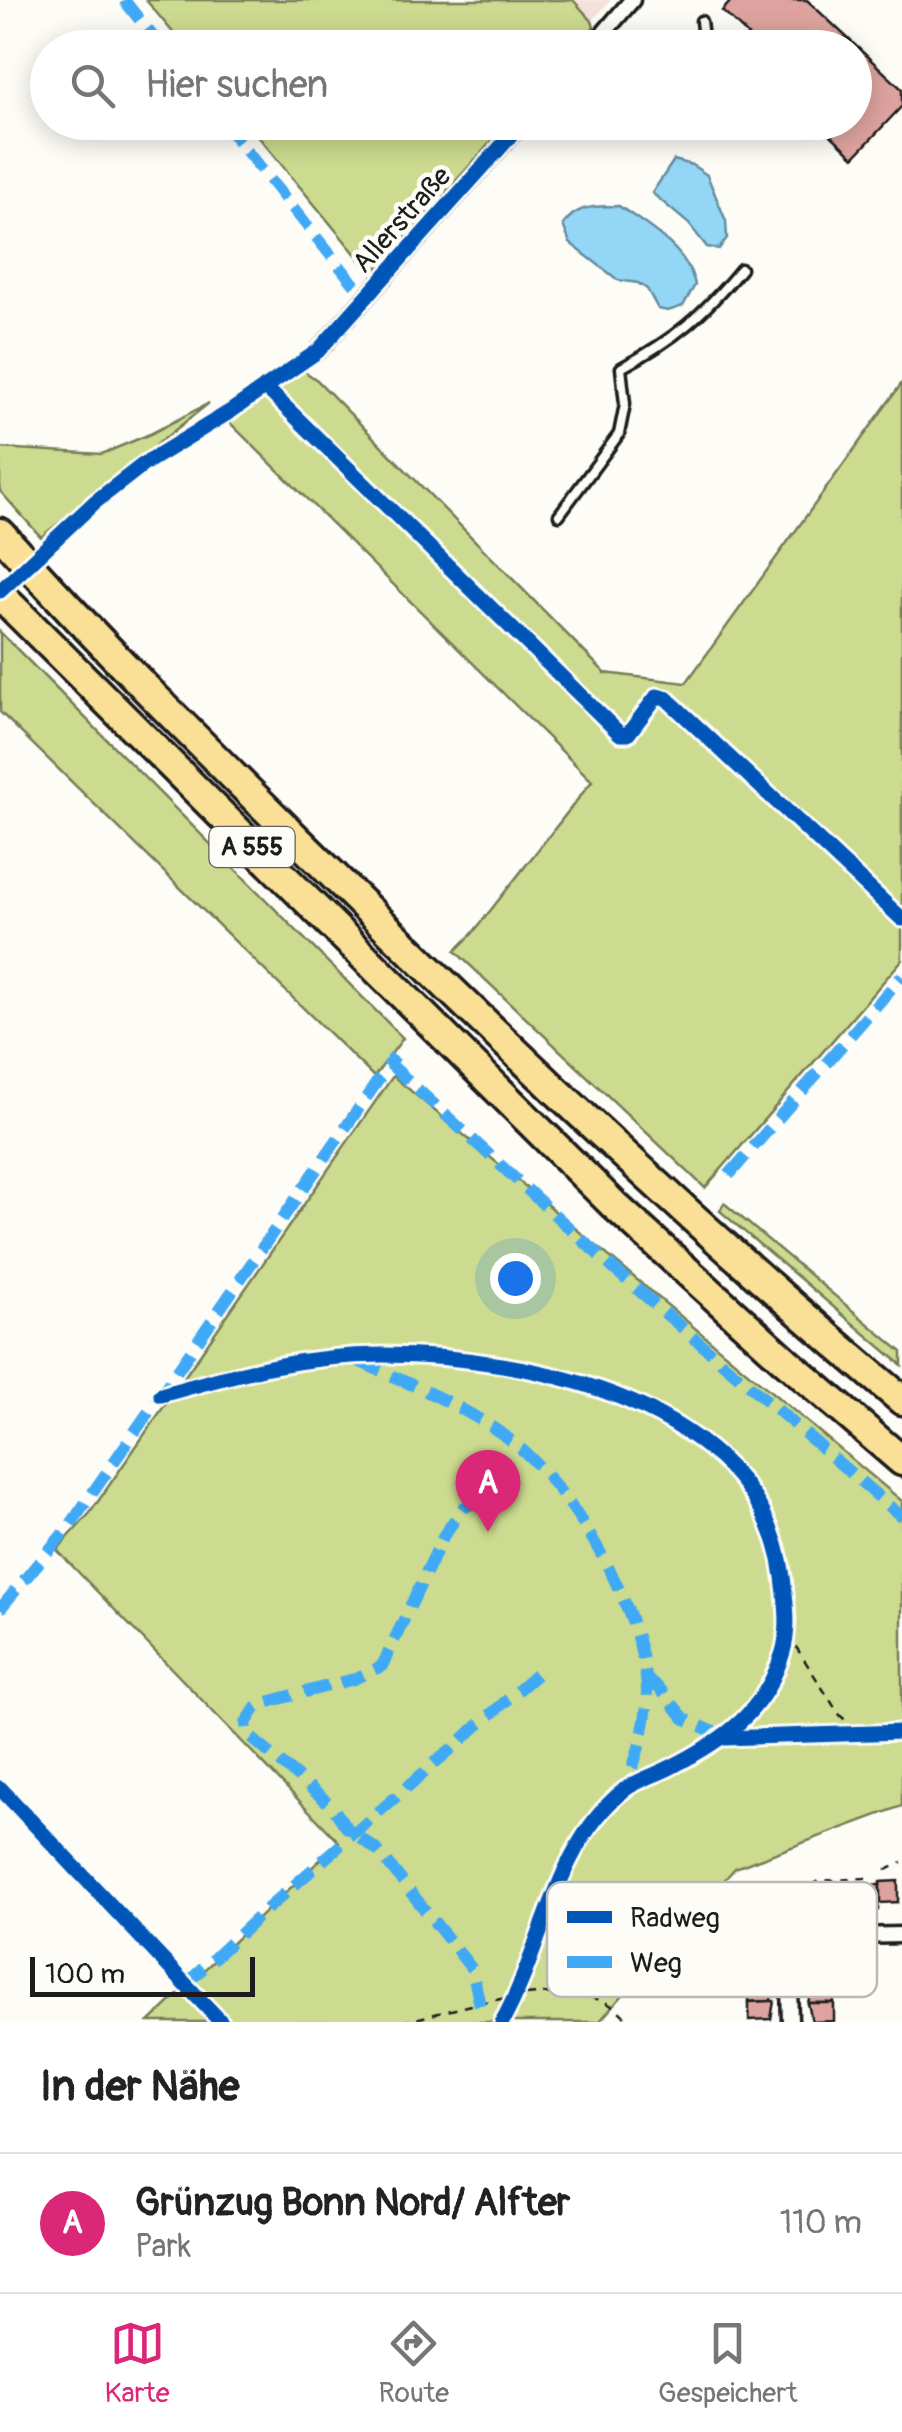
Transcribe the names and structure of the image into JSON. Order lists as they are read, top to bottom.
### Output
{
  "streets": {
    "highway": ["A 555"],
    "street": ["Allerstraße"]
  },
  "legend": ["Radweg", "Weg"],
  "scale_bar": "100 m",
  "page": {
    "search": "Hier suchen",
    "pins": "A",
    "scale": "100 m",
    "heading": "In der Nähe",
    "list": [
      {
        "mark": "A",
        "name": "Grünzug Bonn Nord/ Alfter",
        "note": "Park",
        "value": "110 m"
      }
    ],
    "nav": ["Karte", "Route", "Gespeichert"]
  }
}
